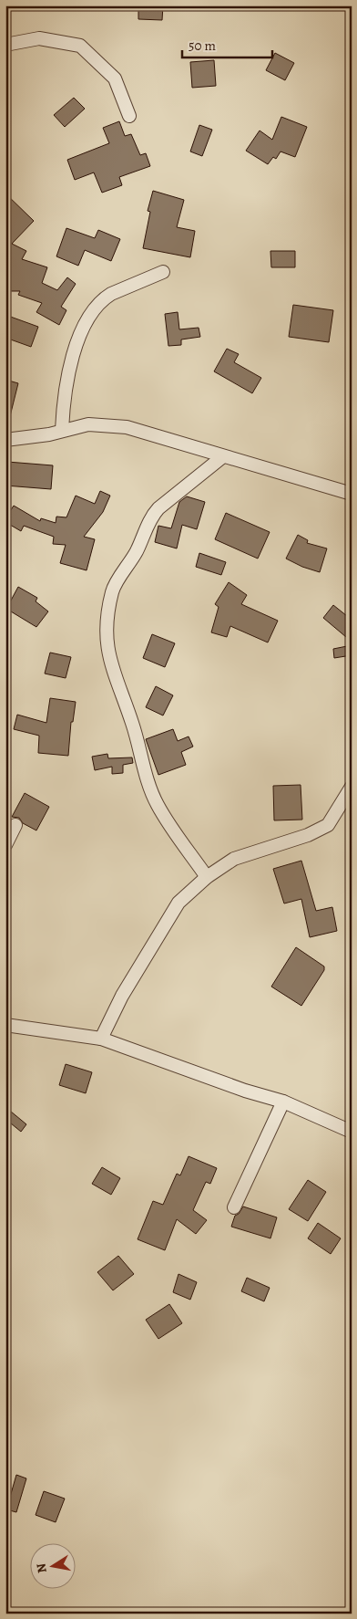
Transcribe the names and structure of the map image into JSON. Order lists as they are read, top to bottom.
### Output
{
  "scale_bar": "50 m",
  "north": "left"
}
